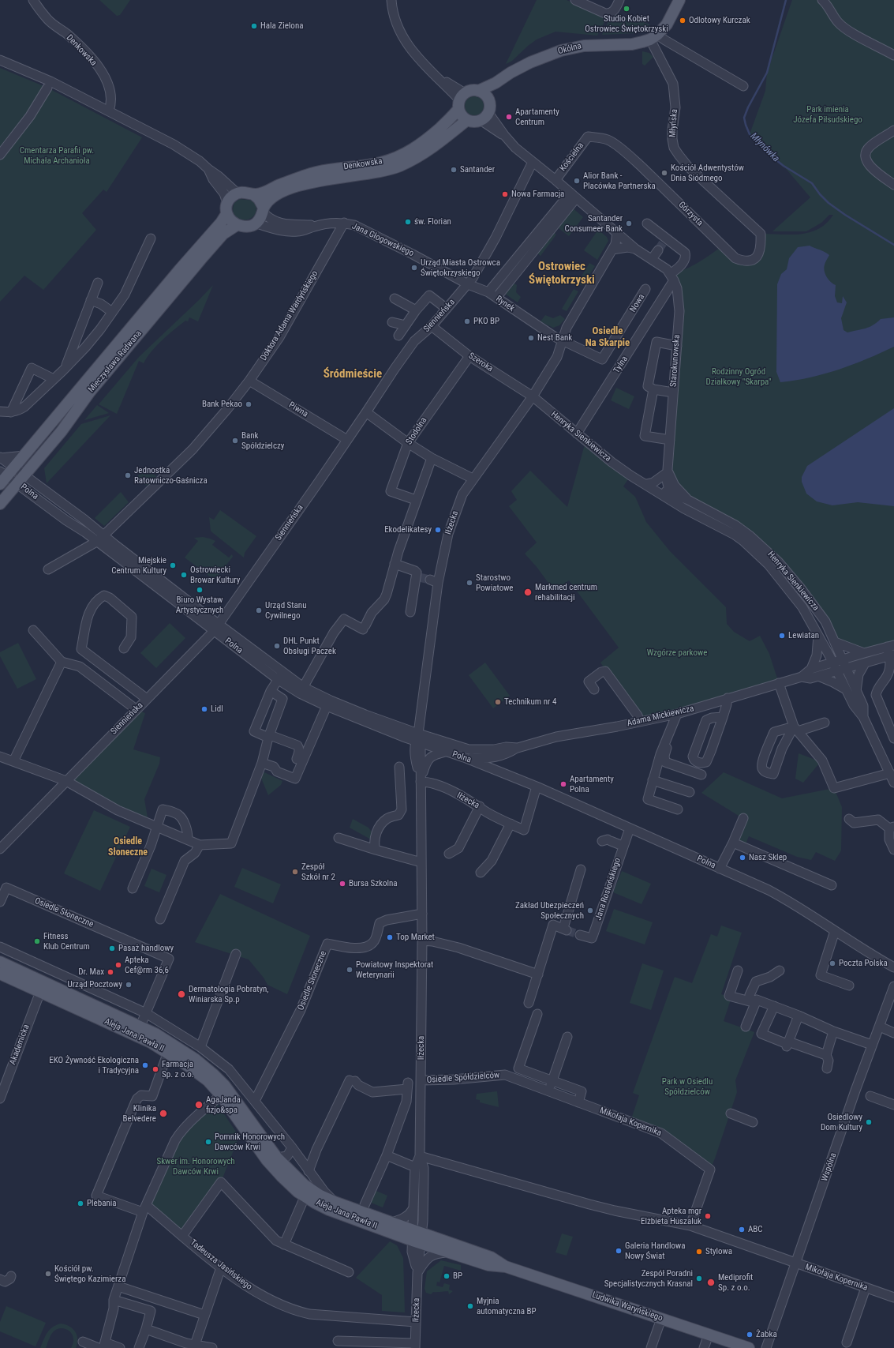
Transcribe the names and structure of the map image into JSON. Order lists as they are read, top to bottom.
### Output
{
  "streets": {
    "main road": [
      "Okólna",
      "Denkowska",
      "Mieczysława Radwana",
      "Aleja Jana Pawła II",
      "Ludwika Waryńskiego"
    ],
    "street": [
      "Młyńska",
      "Kościelna",
      "Górzysta",
      "Jana Głogowskiego",
      "Nowa",
      "Rynek",
      "Doktora Adama Wardyńskiego",
      "Siennieńska",
      "Starokunowska",
      "Szeroka",
      "Tylna",
      "Piwna",
      "Stodolna",
      "Henryka Sienkiewicza",
      "Polna",
      "Iłżecka",
      "Adama Mickiewicza",
      "Jana Rosłońskiego",
      "Osiedle Słoneczne",
      "Akademicka",
      "Osiedle Spółdzielców",
      "Mikołaja Kopernika",
      "Wspólna",
      "Tadeusza Jasińskiego"
    ]
  },
  "crossings": [
    ["Okólna", "Denkowska"],
    ["Okólna", "Młyńska"],
    ["Denkowska", "Jana Głogowskiego"],
    ["Denkowska", "Mieczysława Radwana"],
    ["Młyńska", "Górzysta"],
    ["Kościelna", "Górzysta"],
    ["Jana Głogowskiego", "Rynek"],
    ["Jana Głogowskiego", "Doktora Adama Wardyńskiego"],
    ["Jana Głogowskiego", "Siennieńska"],
    ["Jana Głogowskiego", "Mieczysława Radwana"],
    ["Nowa", "Rynek"],
    ["Nowa", "Iłżecka"],
    ["Rynek", "Iłżecka"],
    ["Doktora Adama Wardyńskiego", "Piwna"],
    ["Doktora Adama Wardyńskiego", "Polna"],
    ["Siennieńska", "Szeroka"],
    ["Siennieńska", "Piwna"],
    ["Siennieńska", "Polna"],
    ["Starokunowska", "Tylna"],
    ["Mieczysława Radwana", "Polna"],
    ["Szeroka", "Stodolna"],
    ["Szeroka", "Henryka Sienkiewicza"],
    ["Szeroka", "Iłżecka"],
    ["Tylna", "Henryka Sienkiewicza"],
    ["Henryka Sienkiewicza", "Iłżecka"],
    ["Henryka Sienkiewicza", "Adama Mickiewicza"],
    ["Polna", "Iłżecka"],
    ["Polna", "Adama Mickiewicza"],
    ["Polna", "Jana Rosłońskiego"],
    ["Iłżecka", "Adama Mickiewicza"],
    ["Iłżecka", "Osiedle Słoneczne"],
    ["Iłżecka", "Aleja Jana Pawła II"],
    ["Iłżecka", "Osiedle Spółdzielców"],
    ["Iłżecka", "Mikołaja Kopernika"],
    ["Iłżecka", "Tadeusza Jasińskiego"],
    ["Iłżecka", "Ludwika Waryńskiego"],
    ["Osiedle Słoneczne", "Aleja Jana Pawła II"],
    ["Aleja Jana Pawła II", "Akademicka"],
    ["Aleja Jana Pawła II", "Ludwika Waryńskiego"],
    ["Osiedle Spółdzielców", "Mikołaja Kopernika"],
    ["Mikołaja Kopernika", "Wspólna"]
  ],
  "districts": [
    "Ostrowiec Świętokrzyski",
    "Osiedle Na Skarpie",
    "Śródmieście",
    "Osiedle Słoneczne"
  ],
  "water": ["Młynówka"],
  "parks": [
    "Park imienia Józefa Piłsudskiego",
    "Cmentarza Parafii pw. Michała Archanioła",
    "Rodzinny Ogród Działkowy \"Skarpa\"",
    "Wzgórze parkowe",
    "Park w Osiedlu Spółdzielców",
    "Skwer im. Honorowych Dawców Krwi"
  ],
  "places": [
    "Studio Kobiet Ostrowiec Świętokrzyski",
    "Odlotowy Kurczak",
    "Hala Zielona",
    "Apartamenty Centrum",
    "Santander",
    "Kościół Adwentystów Dnia Siódmego",
    "Alior Bank - Placówka Partnerska",
    "Nowa Farmacja",
    "św. Florian",
    "Santander Consumeer Bank",
    "Urząd Miasta Ostrowca Świętokrzyskiego",
    "PKO BP",
    "Nest Bank",
    "Bank Pekao",
    "Bank Spółdzielczy",
    "Jednostka Ratowniczo-Gaśnicza",
    "Ekodelikatesy",
    "Miejskie Centrum Kultury",
    "Ostrowiecki Browar Kultury",
    "Starostwo Powiatowe",
    "Biuro Wystaw Artystycznych",
    "Markmed centrum rehabilitacji",
    "Urząd Stanu Cywilnego",
    "Lewiatan",
    "DHL Punkt Obsługi Paczek",
    "Technikum nr 4",
    "Lidl",
    "Apartamenty Polna",
    "Nasz Sklep",
    "Zespół Szkół nr 2",
    "Bursa Szkolna",
    "Zakład Ubezpieczeń Społecznych",
    "Top Market",
    "Fitness Klub Centrum",
    "Pasaż handlowy",
    "Poczta Polska",
    "Apteka Cef@rm 36,6",
    "Powiatowy Inspektorat Weterynarii",
    "Dr. Max",
    "Urząd Pocztowy",
    "Dermatologia Pobratyn, Winiarska Sp.p",
    "EKO Żywność Ekologiczna i Tradycyjna",
    "Farmacja Sp. z o.o.",
    "AgaJanda fizjo&spa",
    "Klinika Belvedere",
    "Osiedlowy Dom Kultury",
    "Pomnik Honorowych Dawców Krwi",
    "Plebania",
    "Apteka mgr Elżbieta Huszaluk",
    "ABC",
    "Galeria Handlowa Nowy Świat",
    "Stylowa",
    "Kościół pw. Świętego Kazimierza",
    "BP",
    "Zespół Poradni Specjalistycznych Krasnal",
    "Mediprofit Sp. z o.o.",
    "Myjnia automatyczna BP",
    "Żabka"
  ]
}
